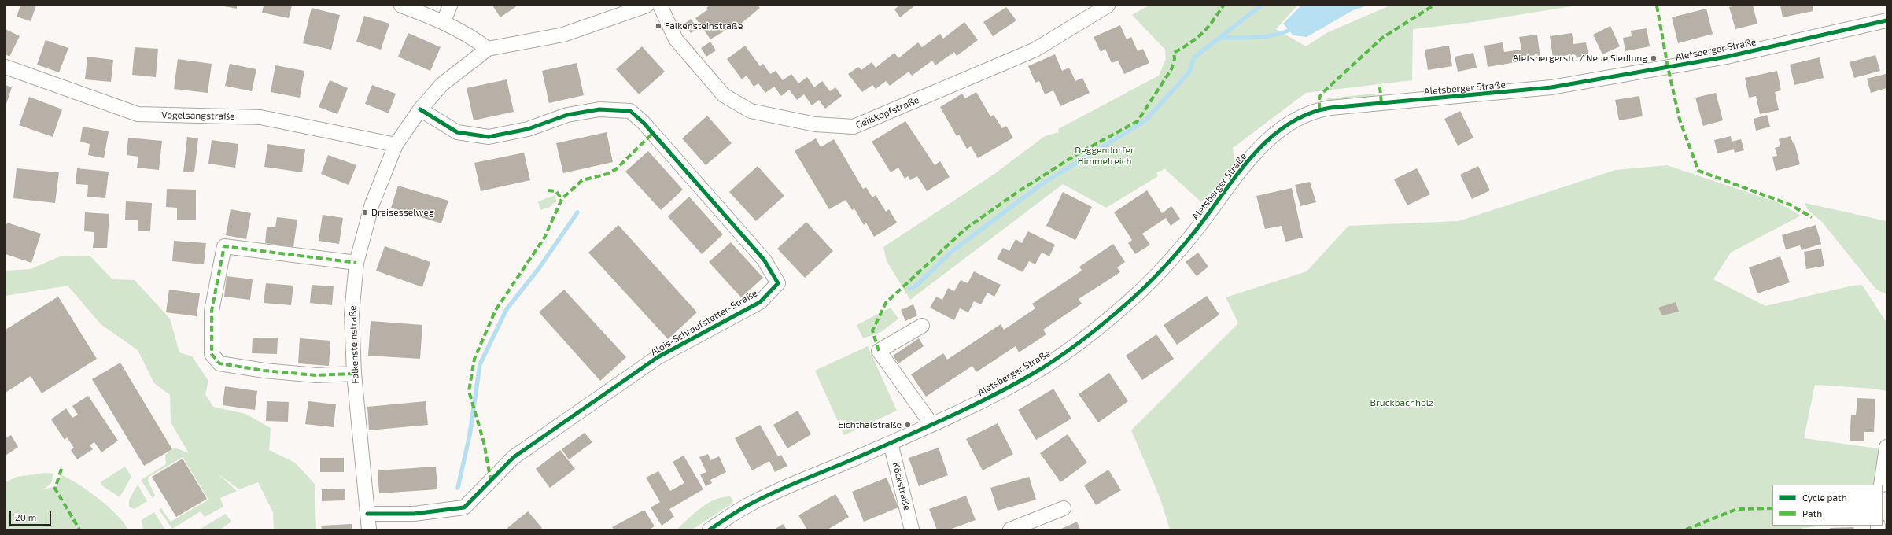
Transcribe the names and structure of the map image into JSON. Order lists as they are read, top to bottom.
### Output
{
  "streets": {
    "street": [
      "Aletsberger Straße",
      "Geißkopfstraße",
      "Vogelsangstraße",
      "Alois-Schraufstetter-Straße",
      "Falkensteinstraße",
      "Köckstraße"
    ]
  },
  "crossings": [
    ["Aletsberger Straße", "Köckstraße"],
    ["Vogelsangstraße", "Falkensteinstraße"],
    ["Alois-Schraufstetter-Straße", "Falkensteinstraße"]
  ],
  "parks": ["Deggendorfer Himmelreich", "Bruckbachholz"],
  "places": [
    "Falkensteinstraße",
    "Aletsbergerstr. / Neue Siedlung",
    "Dreisesselweg",
    "Eichthalstraße"
  ],
  "legend": ["Cycle path", "Path"],
  "scale_bar": "20 m"
}
